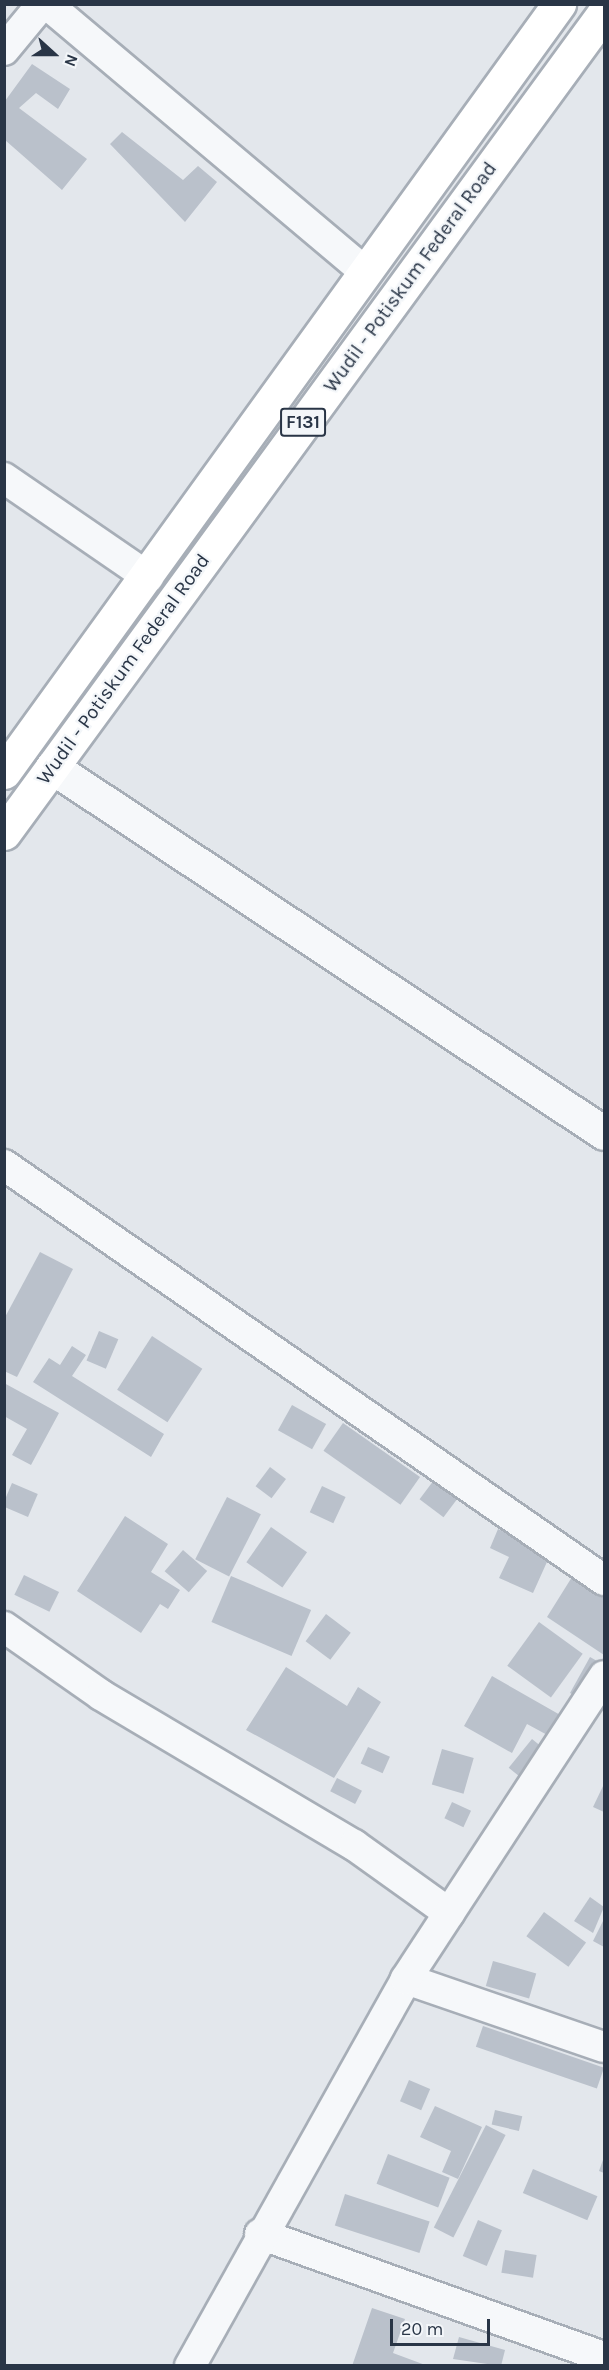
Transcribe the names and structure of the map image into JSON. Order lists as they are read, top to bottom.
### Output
{
  "streets": {
    "main road": ["Wudil - Potiskum Federal Road", "F131"]
  },
  "scale_bar": "20 m",
  "north": "right"
}
